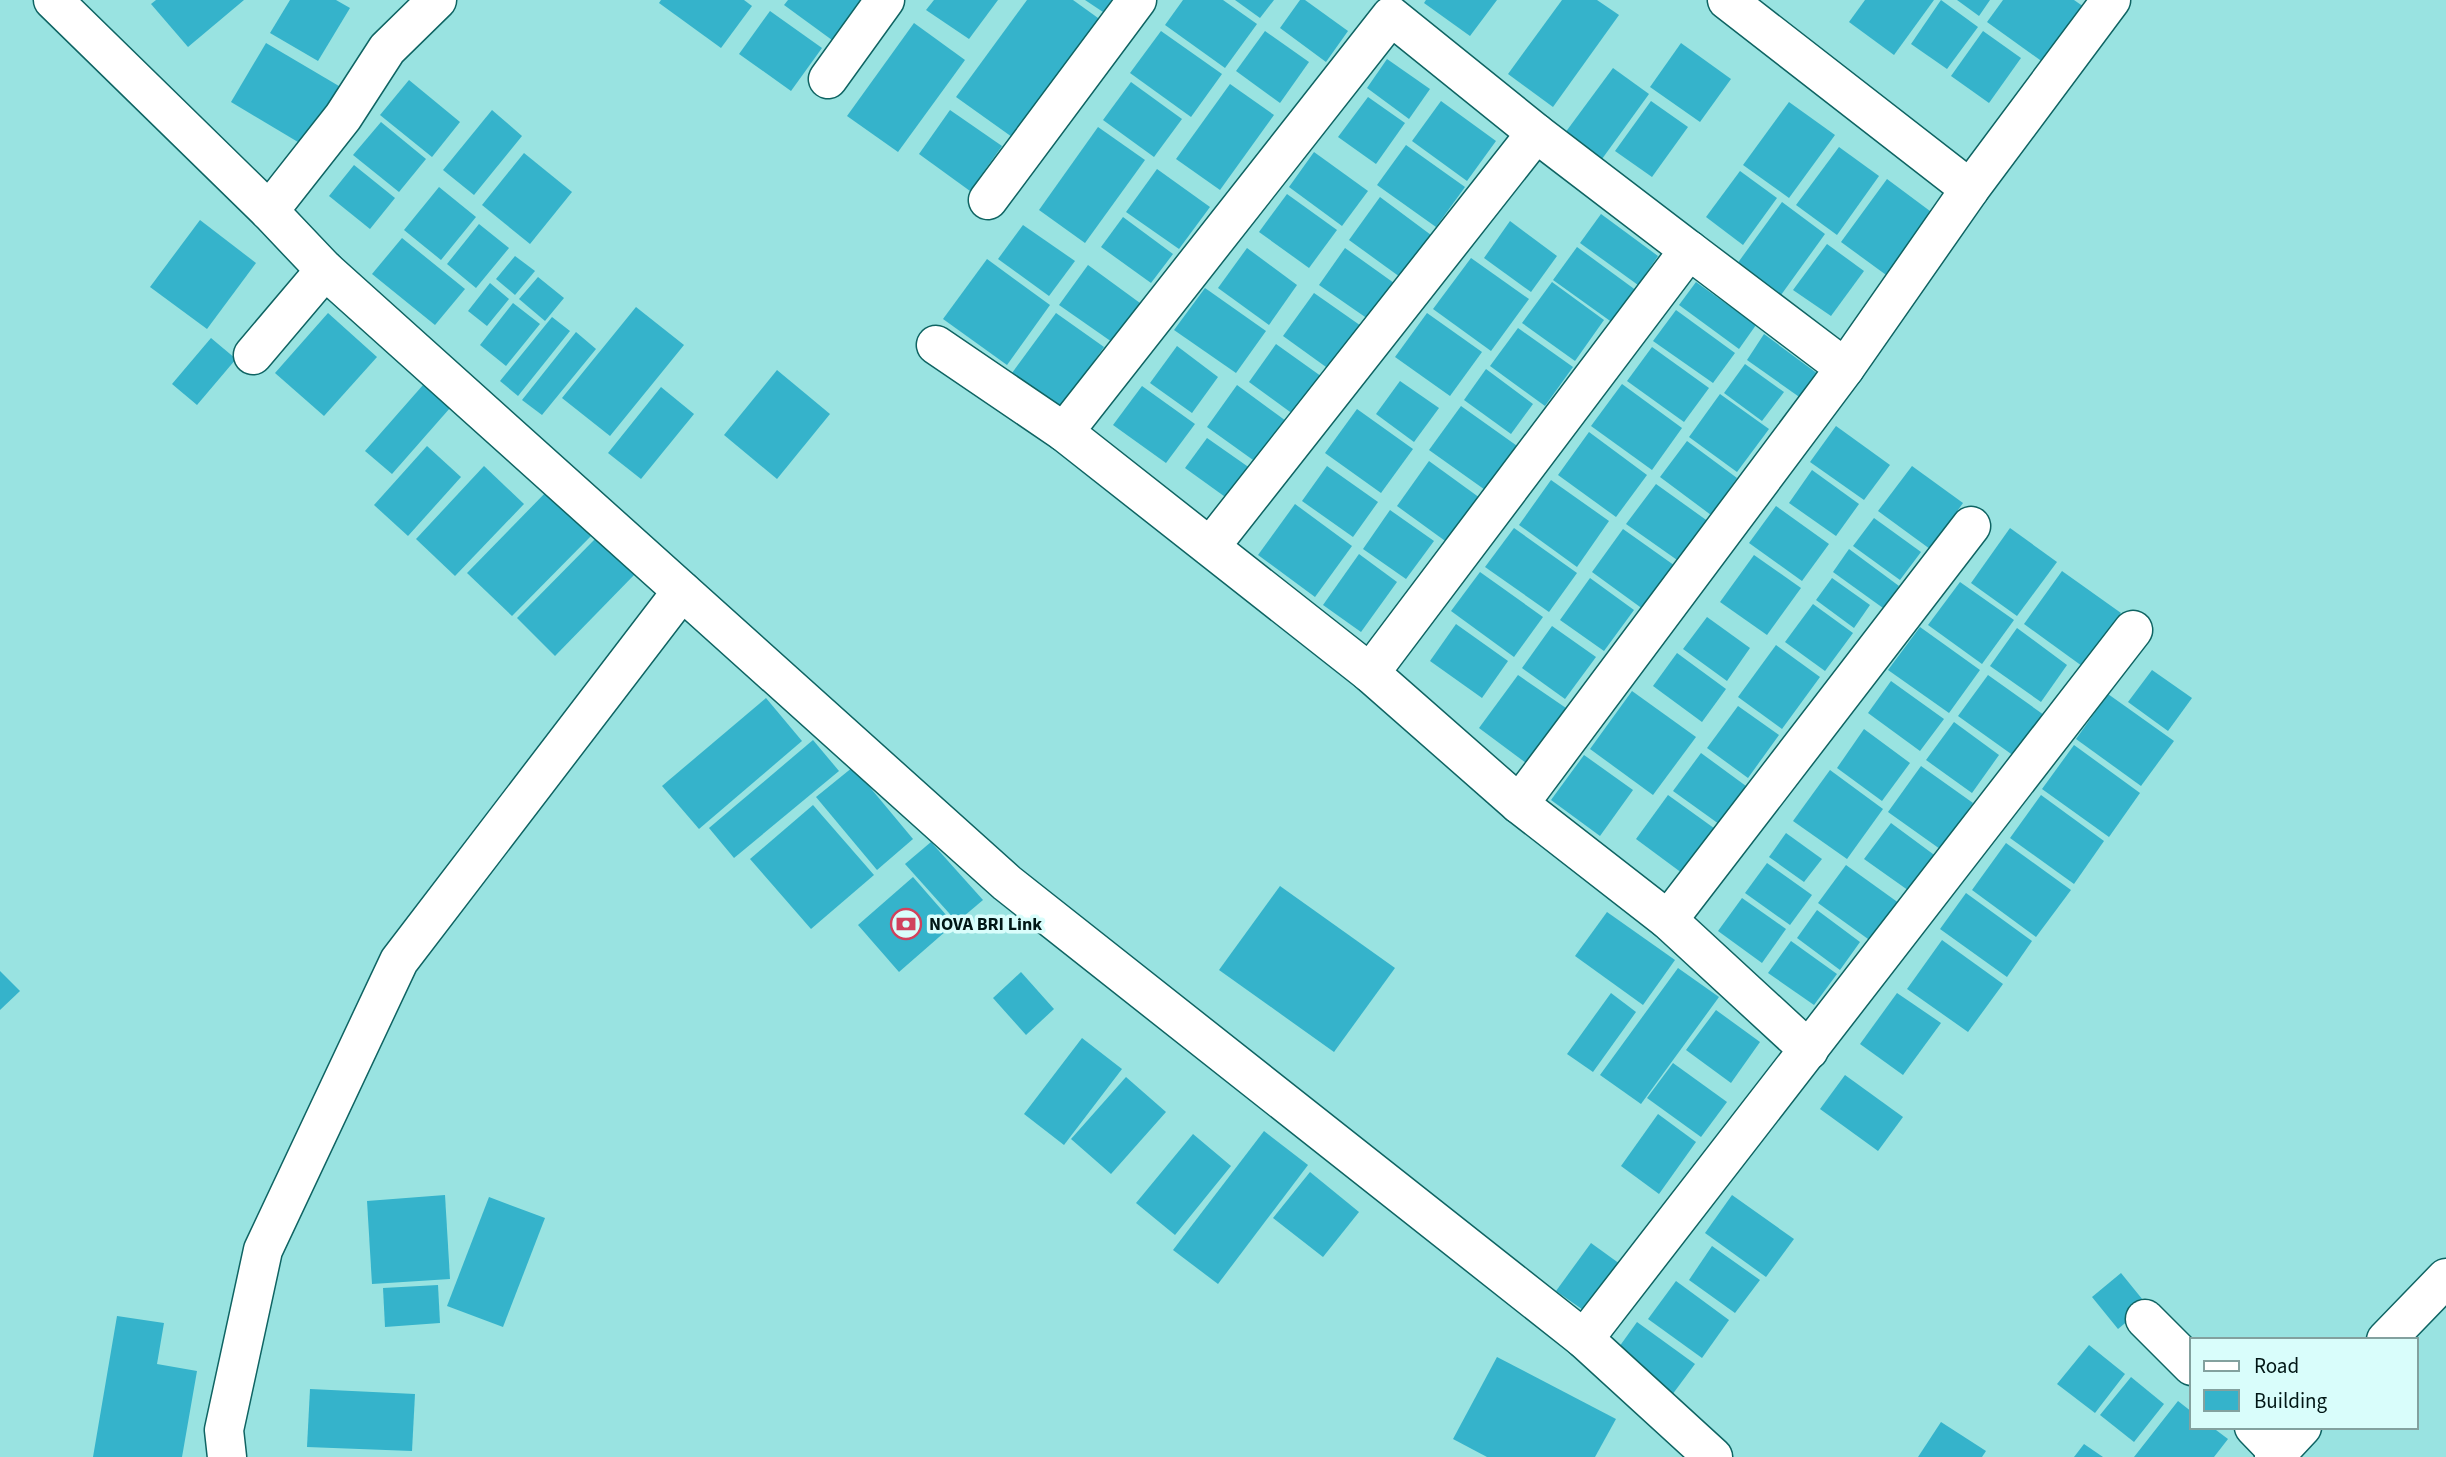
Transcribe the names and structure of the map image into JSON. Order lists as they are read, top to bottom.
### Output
{
  "places": {
    "bank": ["NOVA BRI Link"]
  },
  "legend": ["Road", "Building"]
}
